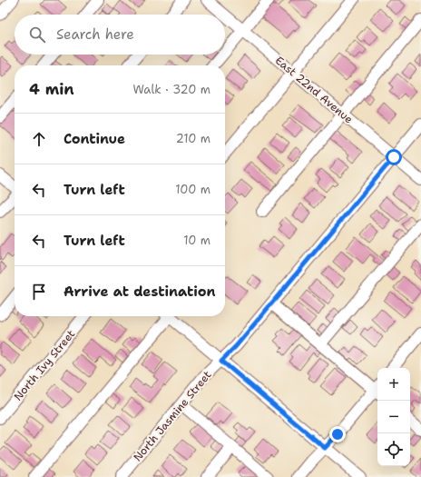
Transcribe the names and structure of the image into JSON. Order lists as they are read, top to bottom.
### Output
{
  "streets": {
    "street": ["East 22nd Avenue", "North Ivy Street", "North Jasmine Street"]
  },
  "crossings": [
    ["East 22nd Avenue", "North Jasmine Street"]
  ],
  "page": {
    "search": "Search here",
    "heading": ["4 min", "Walk · 320 m"],
    "list": [
      ["Continue", "210 m"],
      ["Turn left", "100 m"],
      ["Turn left", "10 m"],
      "Arrive at destination"
    ],
    "map_buttons": ["+", "−"]
  }
}
